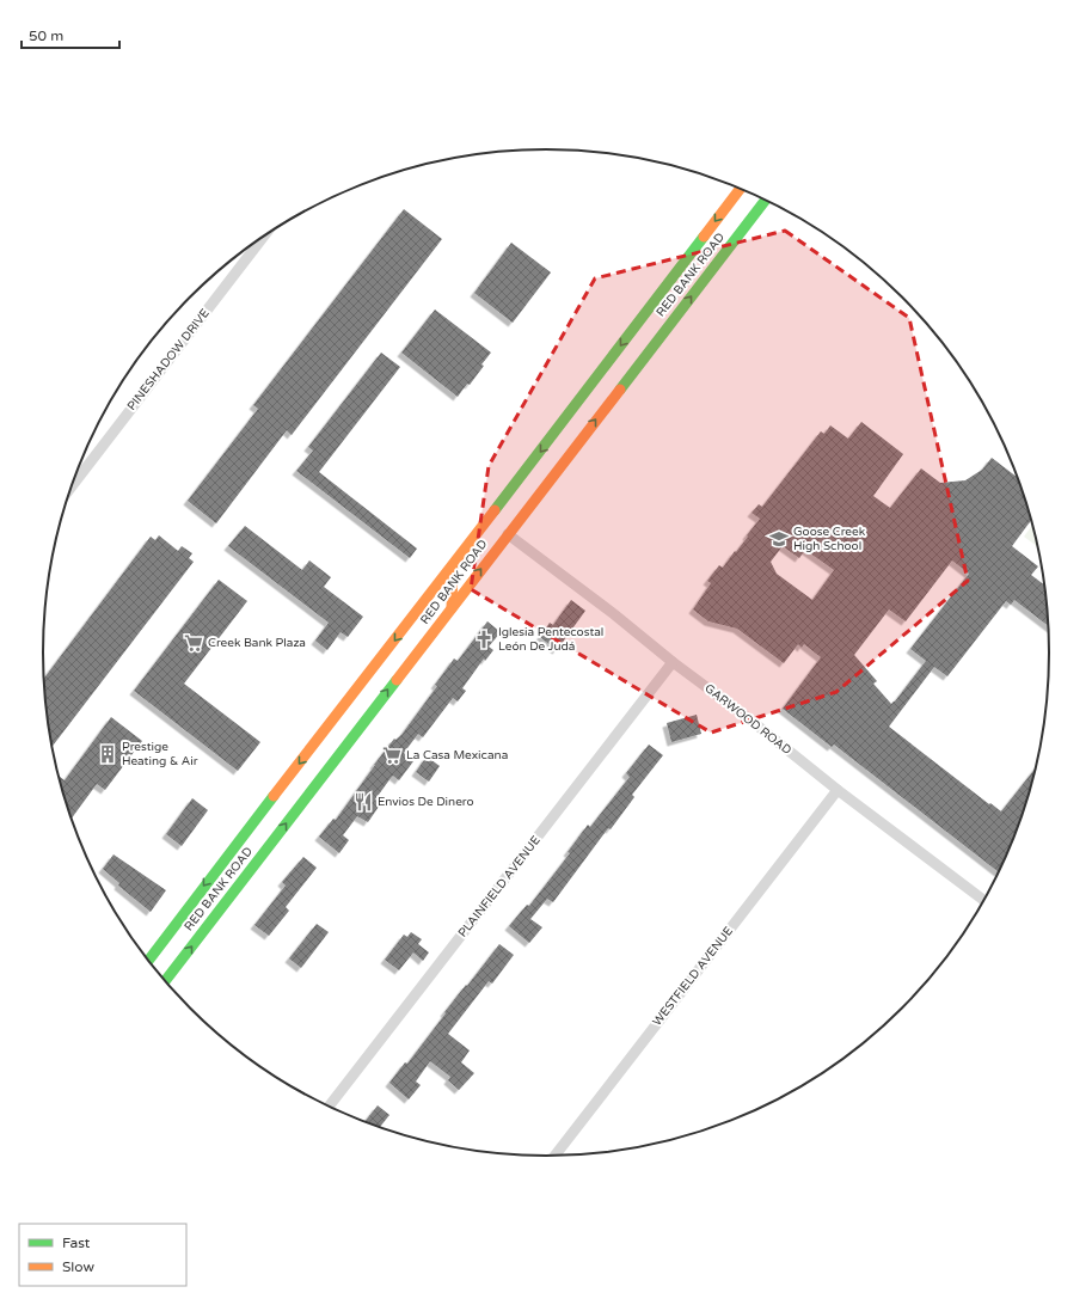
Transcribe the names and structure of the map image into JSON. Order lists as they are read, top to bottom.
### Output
{
  "streets": {
    "main road": ["RED BANK ROAD"],
    "street": [
      "PINESHADOW DRIVE",
      "GARWOOD ROAD",
      "PLAINFIELD AVENUE",
      "WESTFIELD AVENUE"
    ]
  },
  "crossings": [
    ["RED BANK ROAD", "GARWOOD ROAD"],
    ["GARWOOD ROAD", "PLAINFIELD AVENUE"],
    ["GARWOOD ROAD", "WESTFIELD AVENUE"]
  ],
  "places": {
    "school or university": ["Goose Creek High School"],
    "church": ["Iglesia Pentecostal León De Judá"],
    "supermarket": ["Creek Bank Plaza", "La Casa Mexicana"],
    "building": ["Prestige Heating & Air"],
    "restaurant": ["Envios De Dinero"]
  },
  "legend": ["Fast", "Slow"],
  "scale_bar": "50 m"
}
